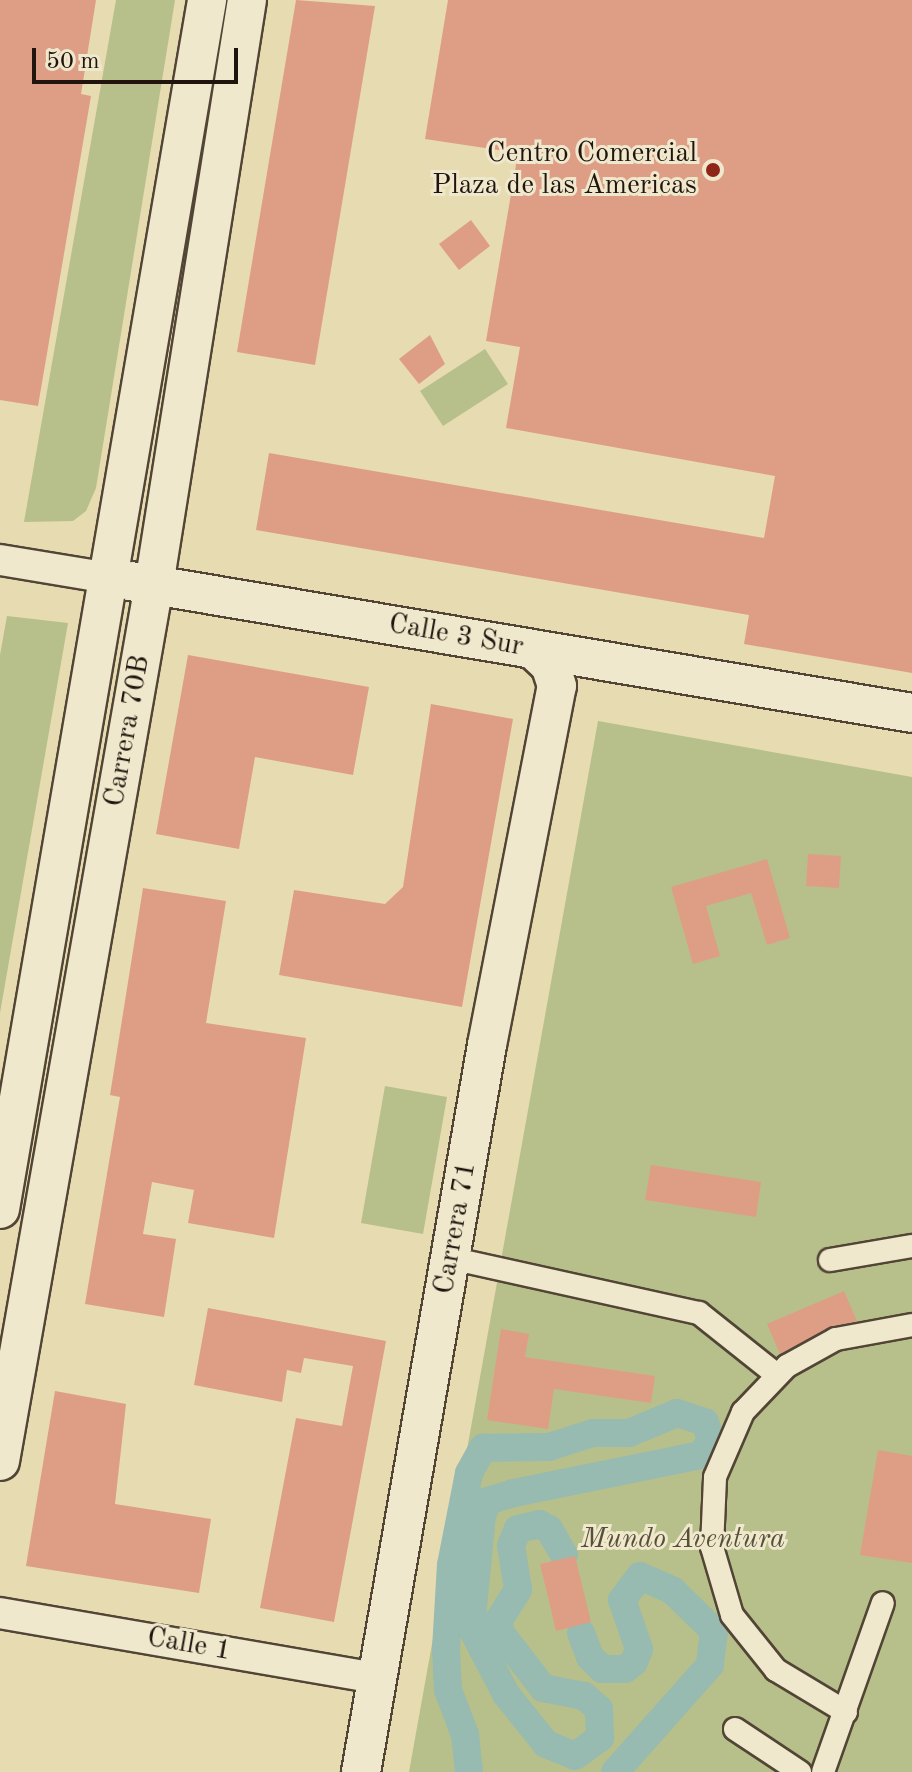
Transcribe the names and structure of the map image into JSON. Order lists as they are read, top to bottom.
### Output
{
  "streets": {
    "street": [
      "Calle 3 Sur",
      "Carrera 70B",
      "Carrera 71",
      "Calle 1"
    ]
  },
  "crossings": [
    ["Calle 3 Sur", "Carrera 70B"],
    ["Carrera 71", "Calle 1"]
  ],
  "parks": ["Mundo Aventura"],
  "places": ["Centro Comercial Plaza de las Americas"],
  "scale_bar": "50 m"
}
